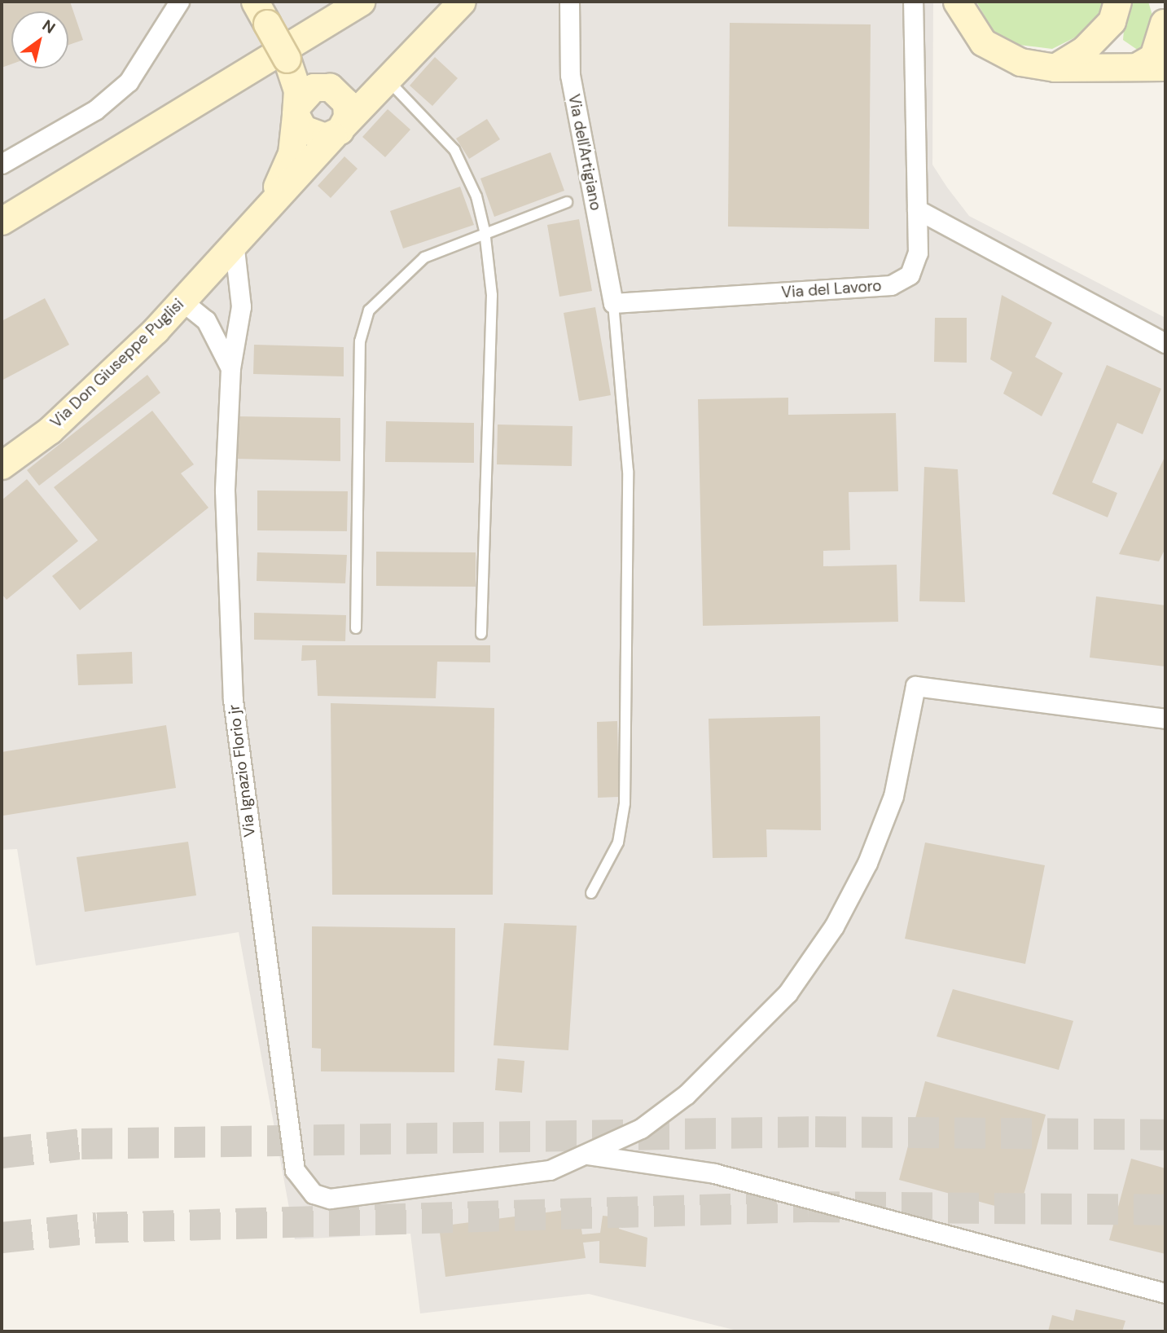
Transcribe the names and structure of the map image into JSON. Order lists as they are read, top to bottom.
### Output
{
  "streets": {
    "main road": ["Via Don Giuseppe Puglisi"],
    "street": ["Via dell'Artigiano", "Via del Lavoro", "Via Ignazio Florio jr"]
  },
  "crossings": [
    ["Via dell'Artigiano", "Via del Lavoro"],
    ["Via Don Giuseppe Puglisi", "Via Ignazio Florio jr"]
  ],
  "north": "top right"
}
